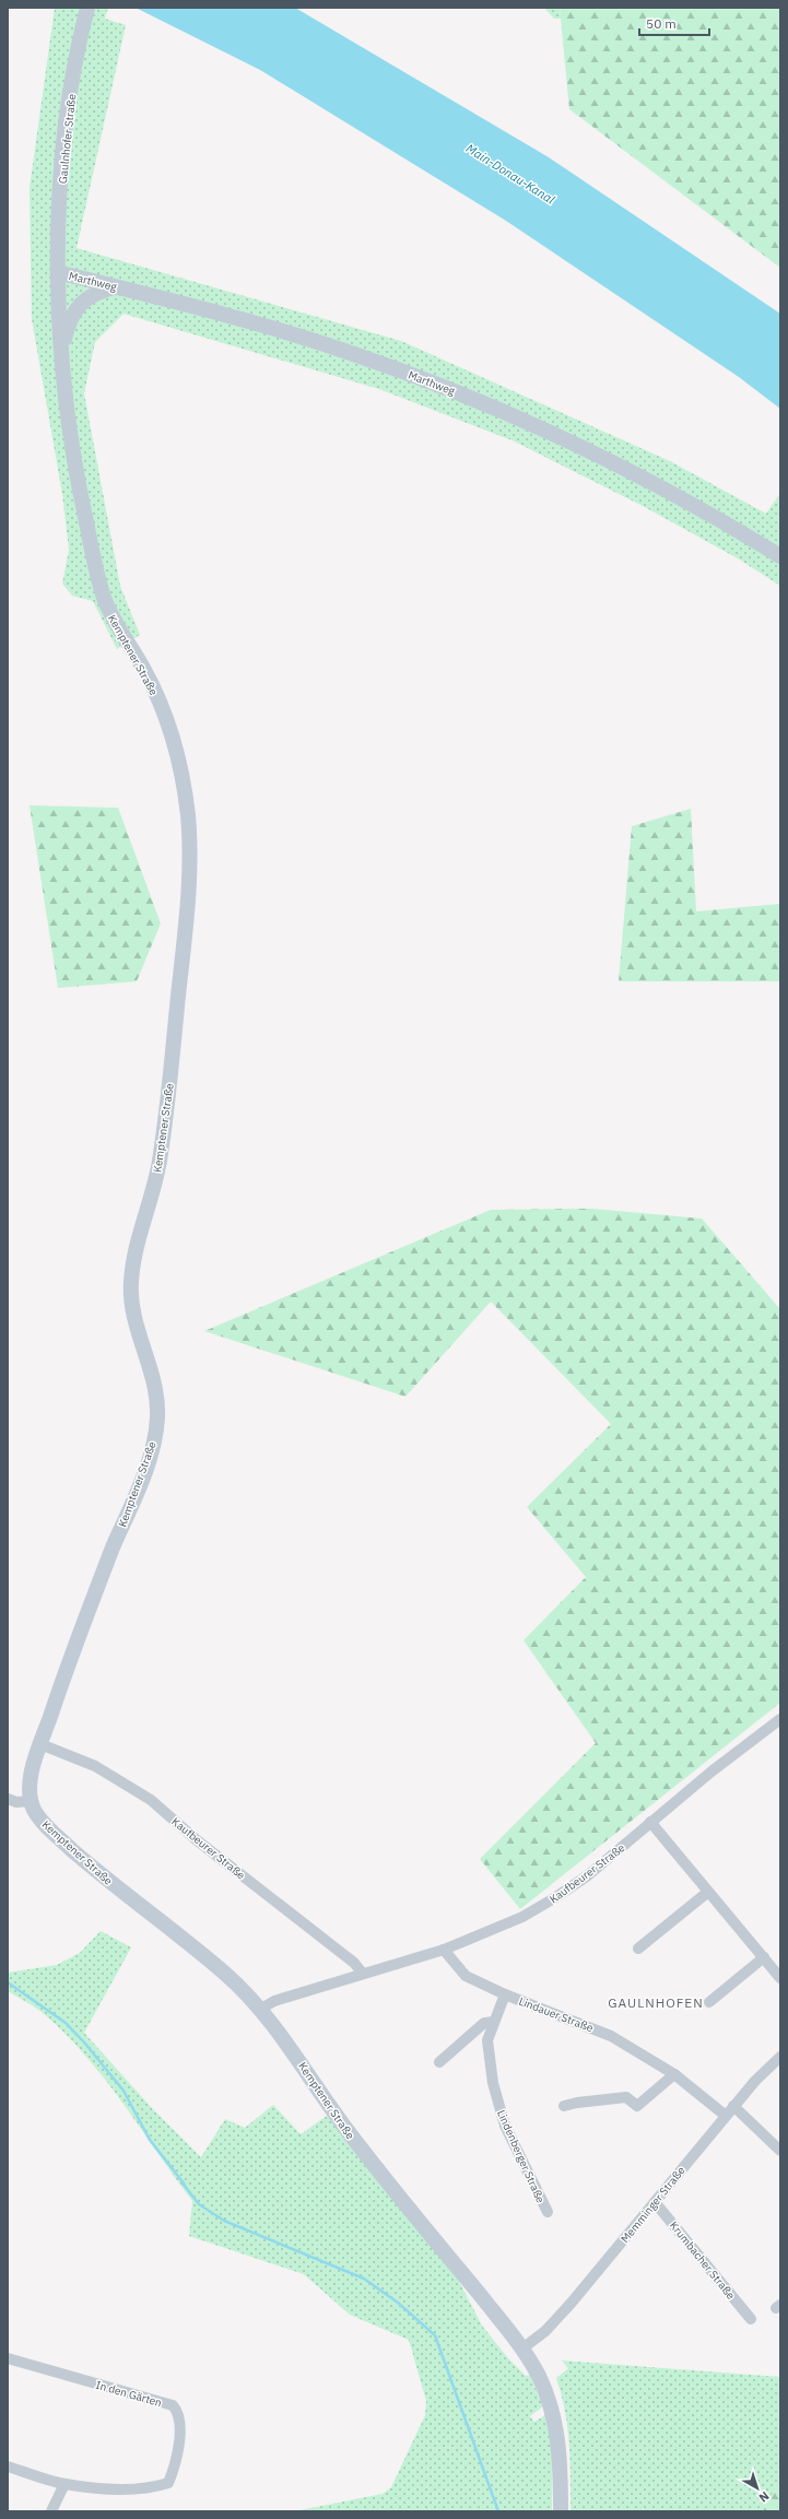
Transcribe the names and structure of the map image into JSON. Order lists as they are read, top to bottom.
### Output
{
  "streets": {
    "street": [
      "Gaulnhofer Straße",
      "Marthweg",
      "Kemptener Straße",
      "Kaufbeurer Straße",
      "Lindauer Straße",
      "Lindenberger Straße",
      "Memminger Straße",
      "Krumbacher Straße",
      "In den Gärten"
    ]
  },
  "crossings": [
    ["Gaulnhofer Straße", "Marthweg"],
    ["Gaulnhofer Straße", "Kemptener Straße"],
    ["Marthweg", "Kemptener Straße"],
    ["Kemptener Straße", "Kaufbeurer Straße"],
    ["Kemptener Straße", "Memminger Straße"],
    ["Kaufbeurer Straße", "Lindauer Straße"],
    ["Lindauer Straße", "Lindenberger Straße"],
    ["Lindauer Straße", "Memminger Straße"],
    ["Memminger Straße", "Krumbacher Straße"]
  ],
  "districts": ["GAULNHOFEN"],
  "water": ["Main-Donau-Kanal"],
  "scale_bar": "50 m",
  "north": "bottom right"
}
